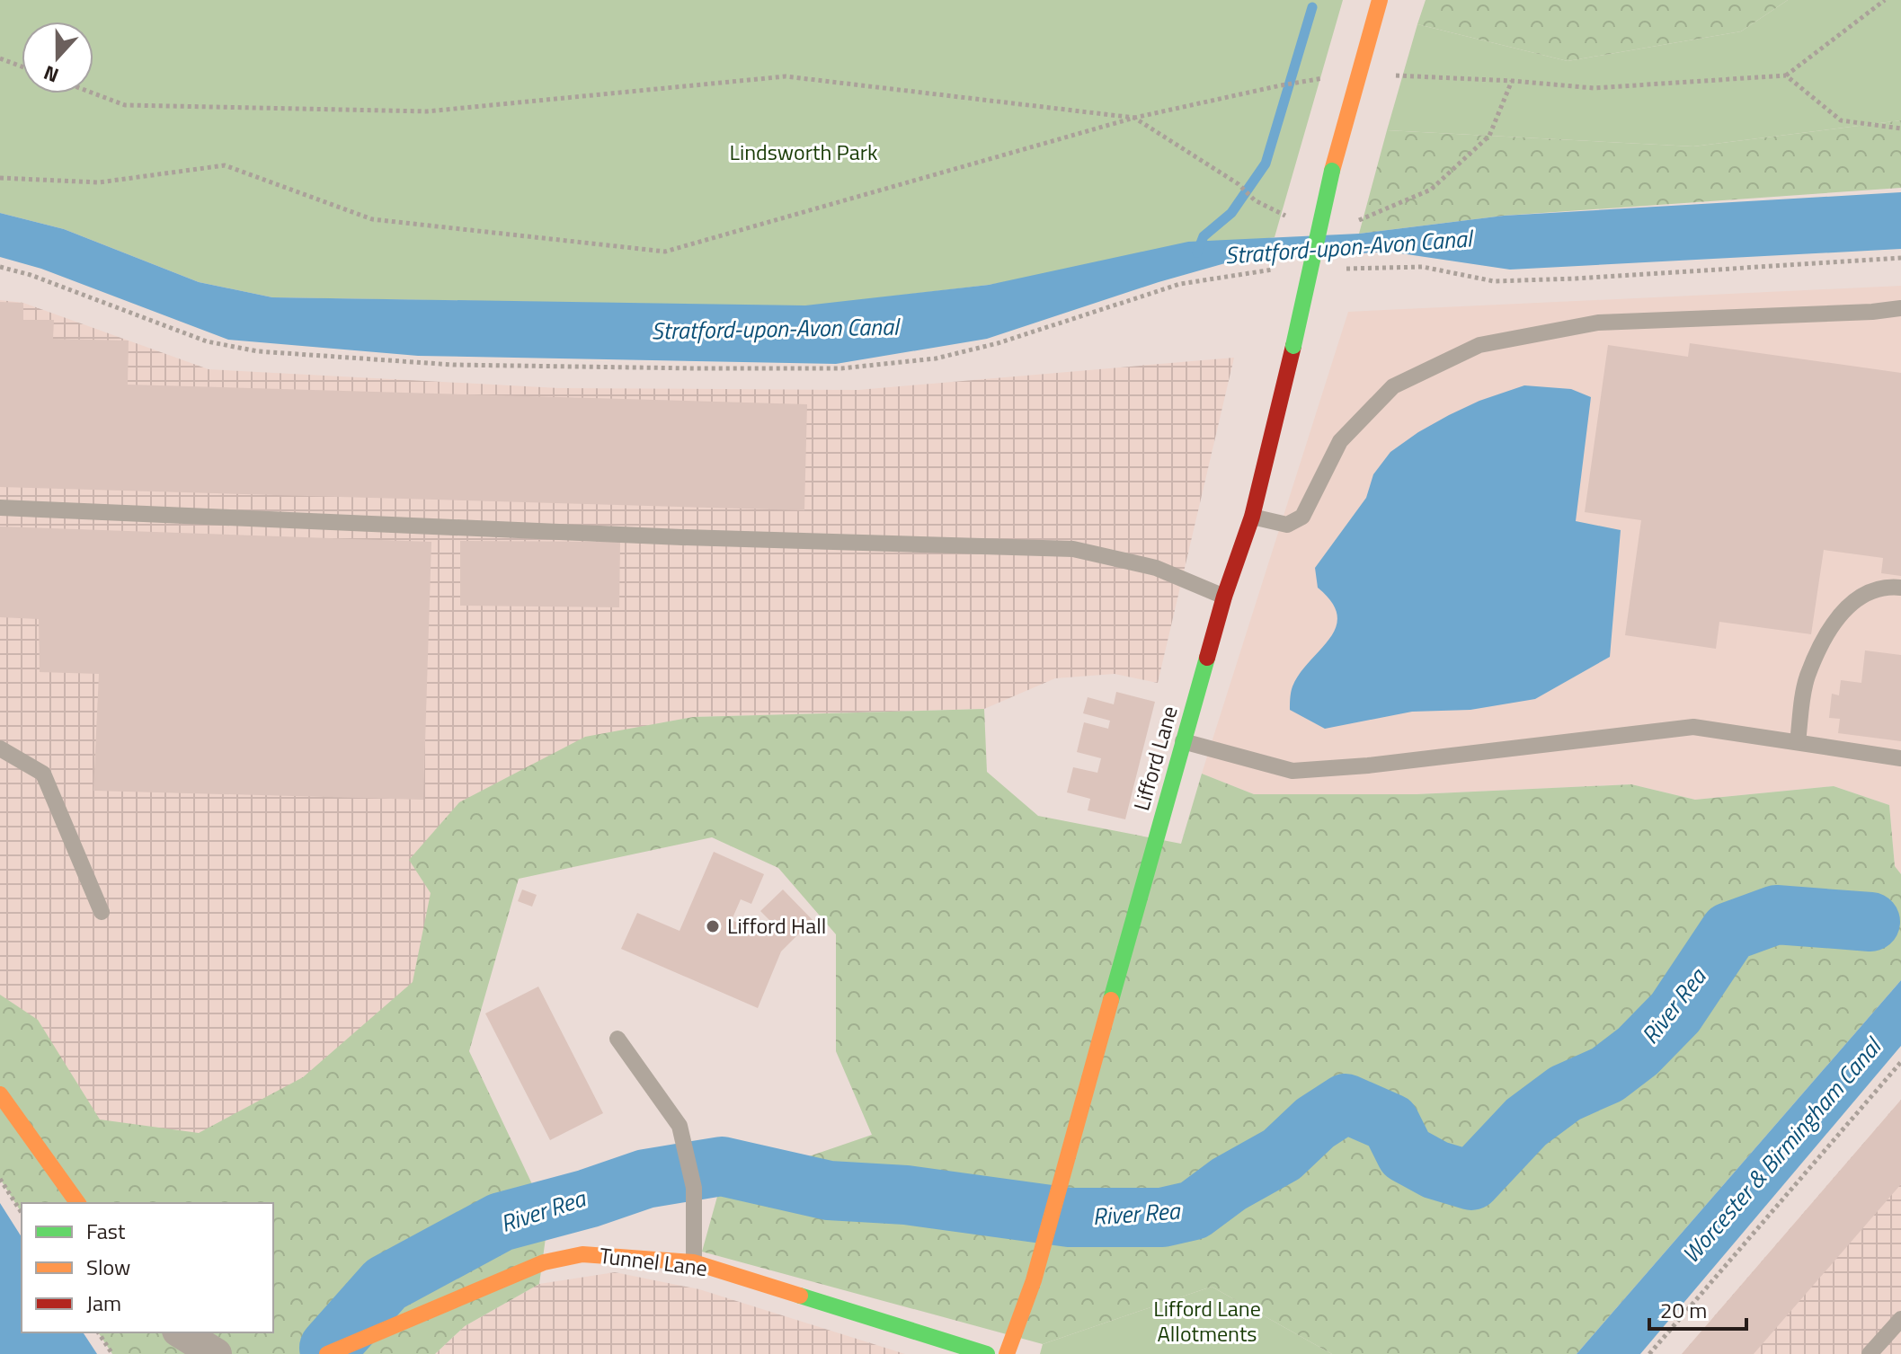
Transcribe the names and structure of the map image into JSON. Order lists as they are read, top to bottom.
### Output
{
  "streets": {
    "street": ["Lifford Lane", "Tunnel Lane"]
  },
  "water": ["Stratford-upon-Avon Canal", "River Rea", "Worcester & Birmingham Canal"],
  "parks": ["Lindsworth Park", "Lifford Lane Allotments"],
  "places": ["Lifford Hall"],
  "legend": ["Fast", "Slow", "Jam"],
  "scale_bar": "20 m",
  "north": "bottom"
}
